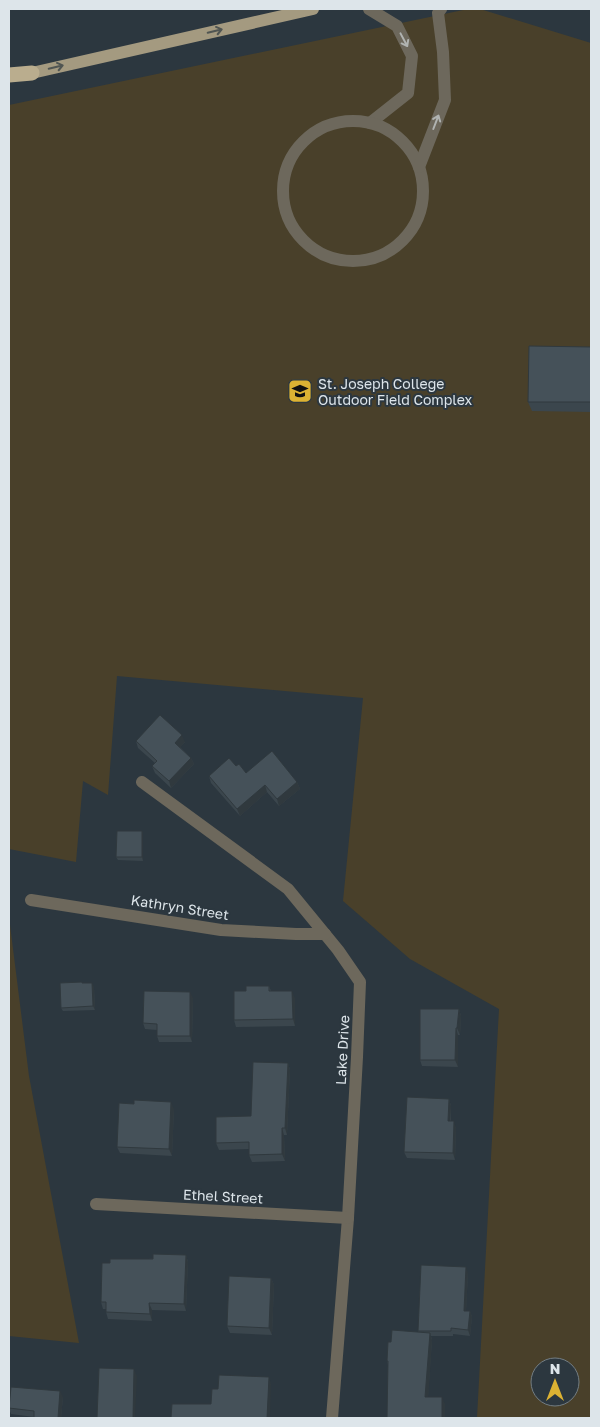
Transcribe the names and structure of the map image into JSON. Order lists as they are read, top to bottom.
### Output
{
  "streets": {
    "street": ["Kathryn Street", "Lake Drive", "Ethel Street"]
  },
  "crossings": [
    ["Kathryn Street", "Lake Drive"],
    ["Lake Drive", "Ethel Street"]
  ],
  "places": {
    "school or university": ["St. Joseph College Outdoor Field Complex"]
  },
  "north": "top"
}
